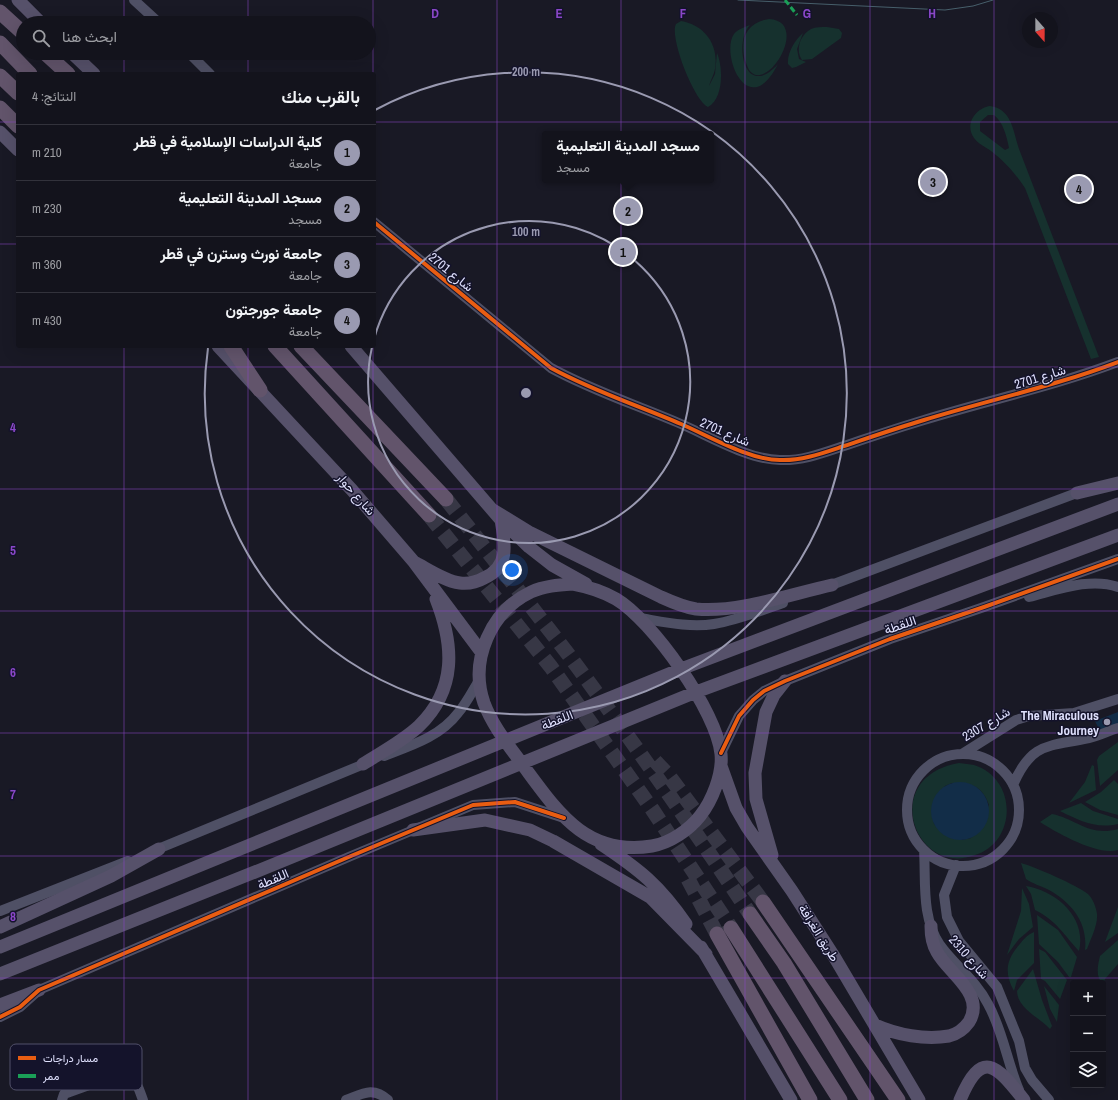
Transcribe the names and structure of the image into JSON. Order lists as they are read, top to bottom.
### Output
{
  "streets": {
    "main road": ["شارع حوار", "اللقطة", "طريق الغرافة"],
    "street": ["شارع 2701", "شارع 2307", "شارع 2310"]
  },
  "crossings": [
    ["اللقطة", "طريق الغرافة"],
    ["شارع 2307", "شارع 2310"]
  ],
  "places": ["The Miraculous Journey"],
  "legend": ["مسار دراجات", "ممر"],
  "north": "bottom",
  "page": {
    "search": "ابحث هنا",
    "heading": ["بالقرب منك", "النتائج: 4"],
    "list": [
      {
        "mark": "1",
        "name": "كلية الدراسات الإسلامية في قطر",
        "note": "جامعة",
        "value": "210 m"
      },
      {
        "mark": "2",
        "name": "مسجد المدينة التعليمية",
        "note": "مسجد",
        "value": "230 m"
      },
      {
        "mark": "3",
        "name": "جامعة نورث وسترن في قطر",
        "note": "جامعة",
        "value": "360 m"
      },
      {
        "mark": "4",
        "name": "جامعة جورجتون",
        "note": "جامعة",
        "value": "430 m"
      }
    ],
    "popup": ["مسجد المدينة التعليمية", "مسجد"],
    "pins": [
      "3",
      "4",
      "2",
      "1"
    ],
    "map_buttons": ["+", "−"]
  },
  "grid": {
    "columns": [
      "D",
      "E",
      "F",
      "G",
      "H"
    ],
    "rows": [
      "4",
      "5",
      "6",
      "7",
      "8"
    ]
  },
  "rings": ["200 m", "100 m"]
}
